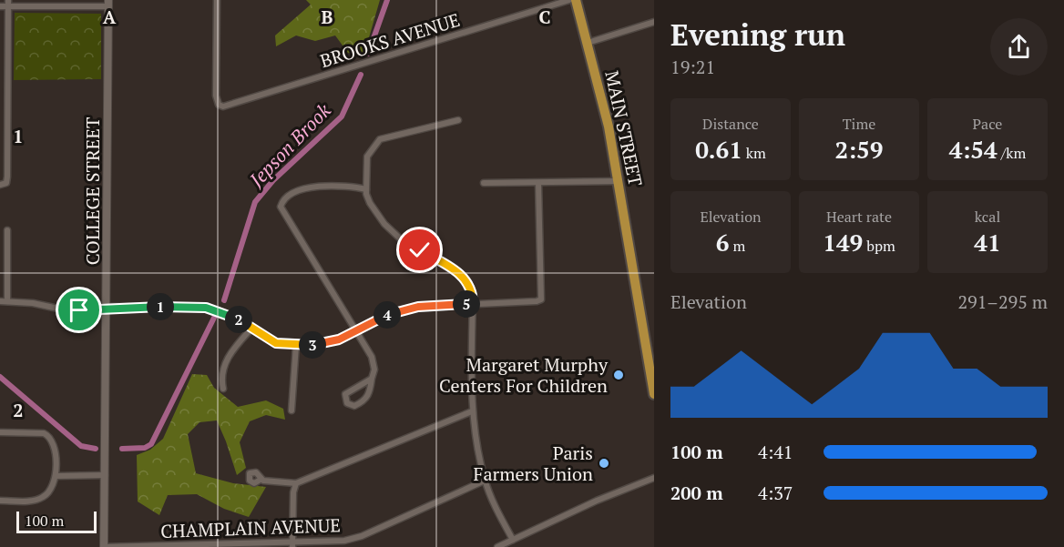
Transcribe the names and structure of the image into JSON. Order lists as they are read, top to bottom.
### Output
{
  "streets": {
    "highway": ["MAIN STREET"],
    "street": ["BROOKS AVENUE", "COLLEGE STREET", "CHAMPLAIN AVENUE"]
  },
  "crossings": [
    ["COLLEGE STREET", "CHAMPLAIN AVENUE"]
  ],
  "water": ["Jepson Brook"],
  "places": ["Margaret Murphy Centers For Children", "Paris Farmers Union"],
  "scale_bar": "100 m",
  "page": {
    "heading": ["Evening run", "19:21"],
    "stats": [
      ["Distance", "0.61 km"],
      ["Time", "2:59"],
      ["Pace", "4:54 /km"],
      ["Elevation", "6 m"],
      ["Heart rate", "149 bpm"],
      ["kcal", "41"]
    ],
    "chart": ["Elevation", "291–295 m"],
    "pins": [
      "5",
      "1",
      "4",
      "2",
      "3"
    ],
    "list": [
      {
        "name": "100 m",
        "note": "4:41"
      },
      {
        "name": "200 m",
        "note": "4:37"
      }
    ],
    "scale": "100 m"
  },
  "grid": {
    "columns": ["A", "B", "C"],
    "rows": ["1", "2"]
  }
}
